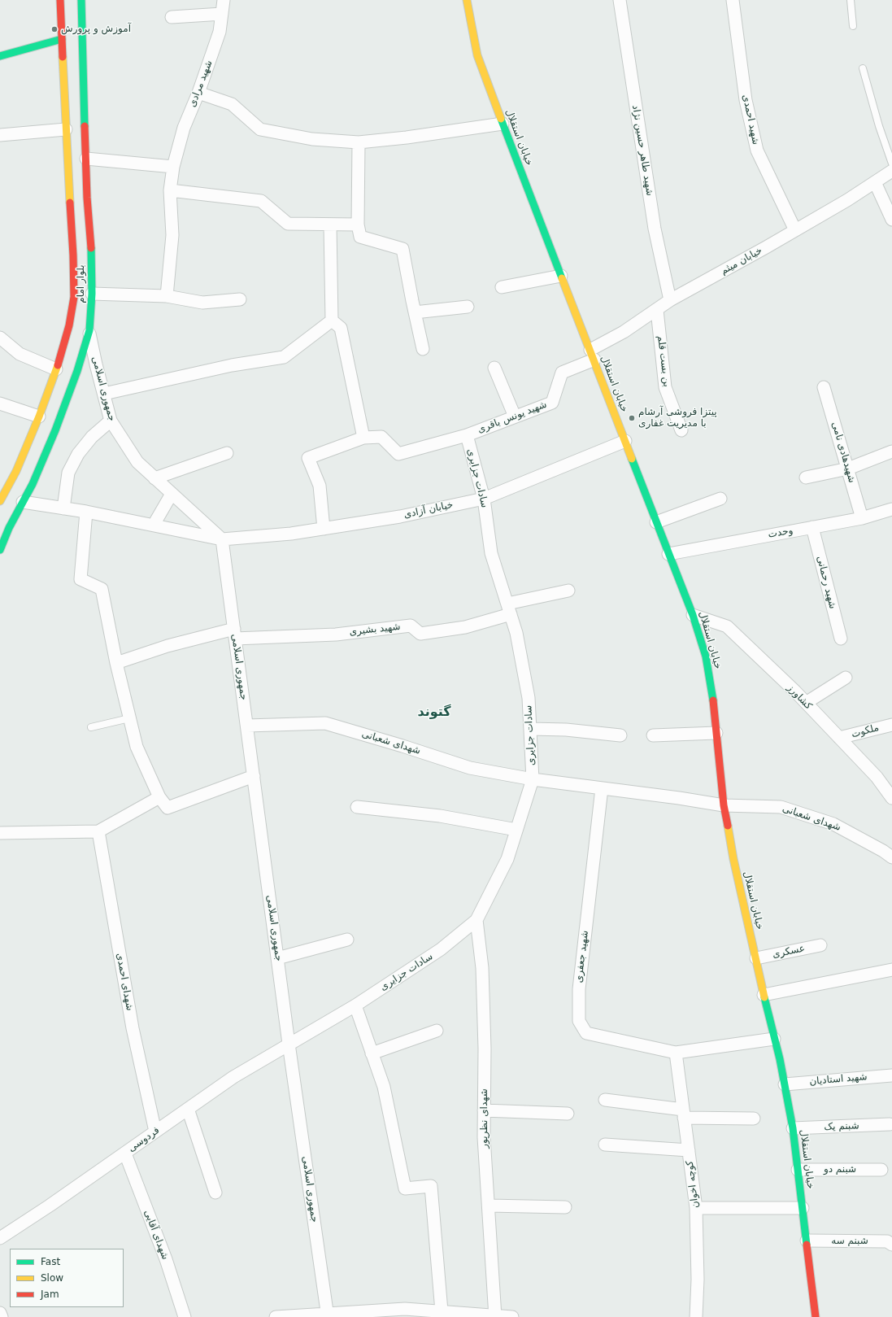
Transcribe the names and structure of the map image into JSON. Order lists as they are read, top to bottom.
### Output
{
  "streets": {
    "street": [
      "شهید مرادی",
      "شهید احمدی",
      "خیابان استقلال",
      "شهید طاهر حسین نژاد",
      "خیابان میثم",
      "بلوار امام",
      "بن بست قلم",
      "جمهوری اسلامی",
      "شهید یونس باقری",
      "شهیدهادی نامی",
      "سادات جزایری",
      "خیابان آزادی",
      "وحدت",
      "شهید رحمانی",
      "شهید بشیری",
      "کشاورز",
      "ملکوت",
      "شهدای شعبانی",
      "عسکری",
      "شهید جعفری",
      "شهدای احمدی",
      "شهید استادیان",
      "شهدای نظرپور",
      "شبنم یک",
      "فردوسی",
      "شبنم دو",
      "کوچه اخوان",
      "شهدای آقایی",
      "شبنم سه"
    ]
  },
  "crossings": [
    ["شهید احمدی", "خیابان میثم"],
    ["خیابان استقلال", "خیابان میثم"],
    ["خیابان استقلال", "شهید یونس باقری"],
    ["خیابان استقلال", "خیابان آزادی"],
    ["خیابان استقلال", "وحدت"],
    ["خیابان استقلال", "کشاورز"],
    ["خیابان استقلال", "شهدای شعبانی"],
    ["خیابان استقلال", "عسکری"],
    ["خیابان استقلال", "شهید استادیان"],
    ["خیابان استقلال", "شبنم یک"],
    ["خیابان استقلال", "شبنم دو"],
    ["خیابان استقلال", "شبنم سه"],
    ["شهید طاهر حسین نژاد", "خیابان میثم"],
    ["خیابان میثم", "بن بست قلم"],
    ["خیابان میثم", "شهید یونس باقری"],
    ["بلوار امام", "جمهوری اسلامی"],
    ["جمهوری اسلامی", "سادات جزایری"],
    ["جمهوری اسلامی", "خیابان آزادی"],
    ["جمهوری اسلامی", "شهید بشیری"],
    ["جمهوری اسلامی", "شهدای شعبانی"],
    ["جمهوری اسلامی", "فردوسی"],
    ["شهید یونس باقری", "سادات جزایری"],
    ["شهیدهادی نامی", "وحدت"],
    ["سادات جزایری", "خیابان آزادی"],
    ["سادات جزایری", "شهید بشیری"],
    ["سادات جزایری", "شهدای شعبانی"],
    ["سادات جزایری", "شهدای نظرپور"],
    ["سادات جزایری", "فردوسی"],
    ["وحدت", "شهید رحمانی"],
    ["کشاورز", "ملکوت"],
    ["شهدای شعبانی", "شهید جعفری"],
    ["شهید جعفری", "کوچه اخوان"],
    ["شهدای احمدی", "فردوسی"],
    ["فردوسی", "شهدای آقایی"]
  ],
  "districts": ["گتوند"],
  "places": ["آموزش و پرورش", "پیتزا فروشی آرشام با مدیریت غفاری"],
  "legend": ["Fast", "Slow", "Jam"]
}
